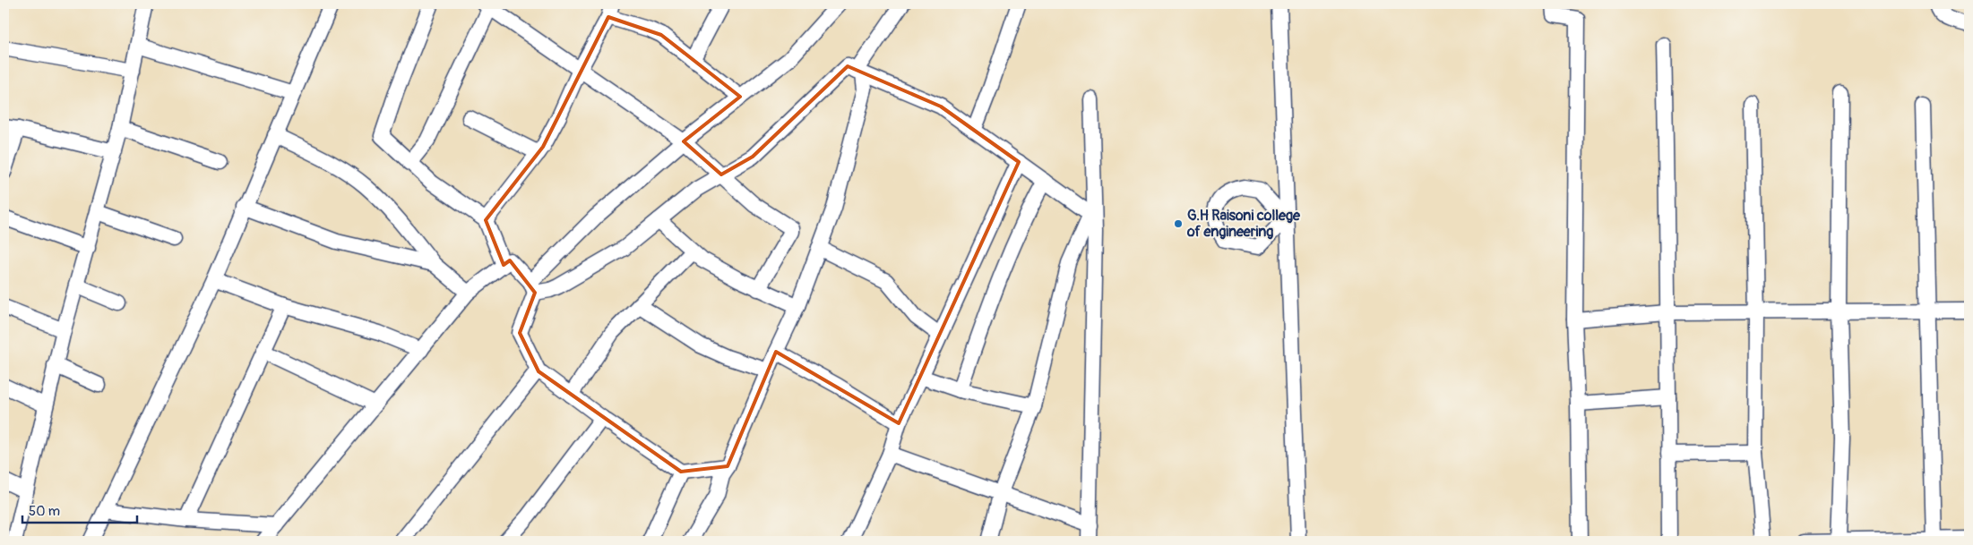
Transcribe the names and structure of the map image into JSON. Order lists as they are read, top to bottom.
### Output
{
  "places": ["G.H Raisoni college of engineering"],
  "scale_bar": "50 m"
}
